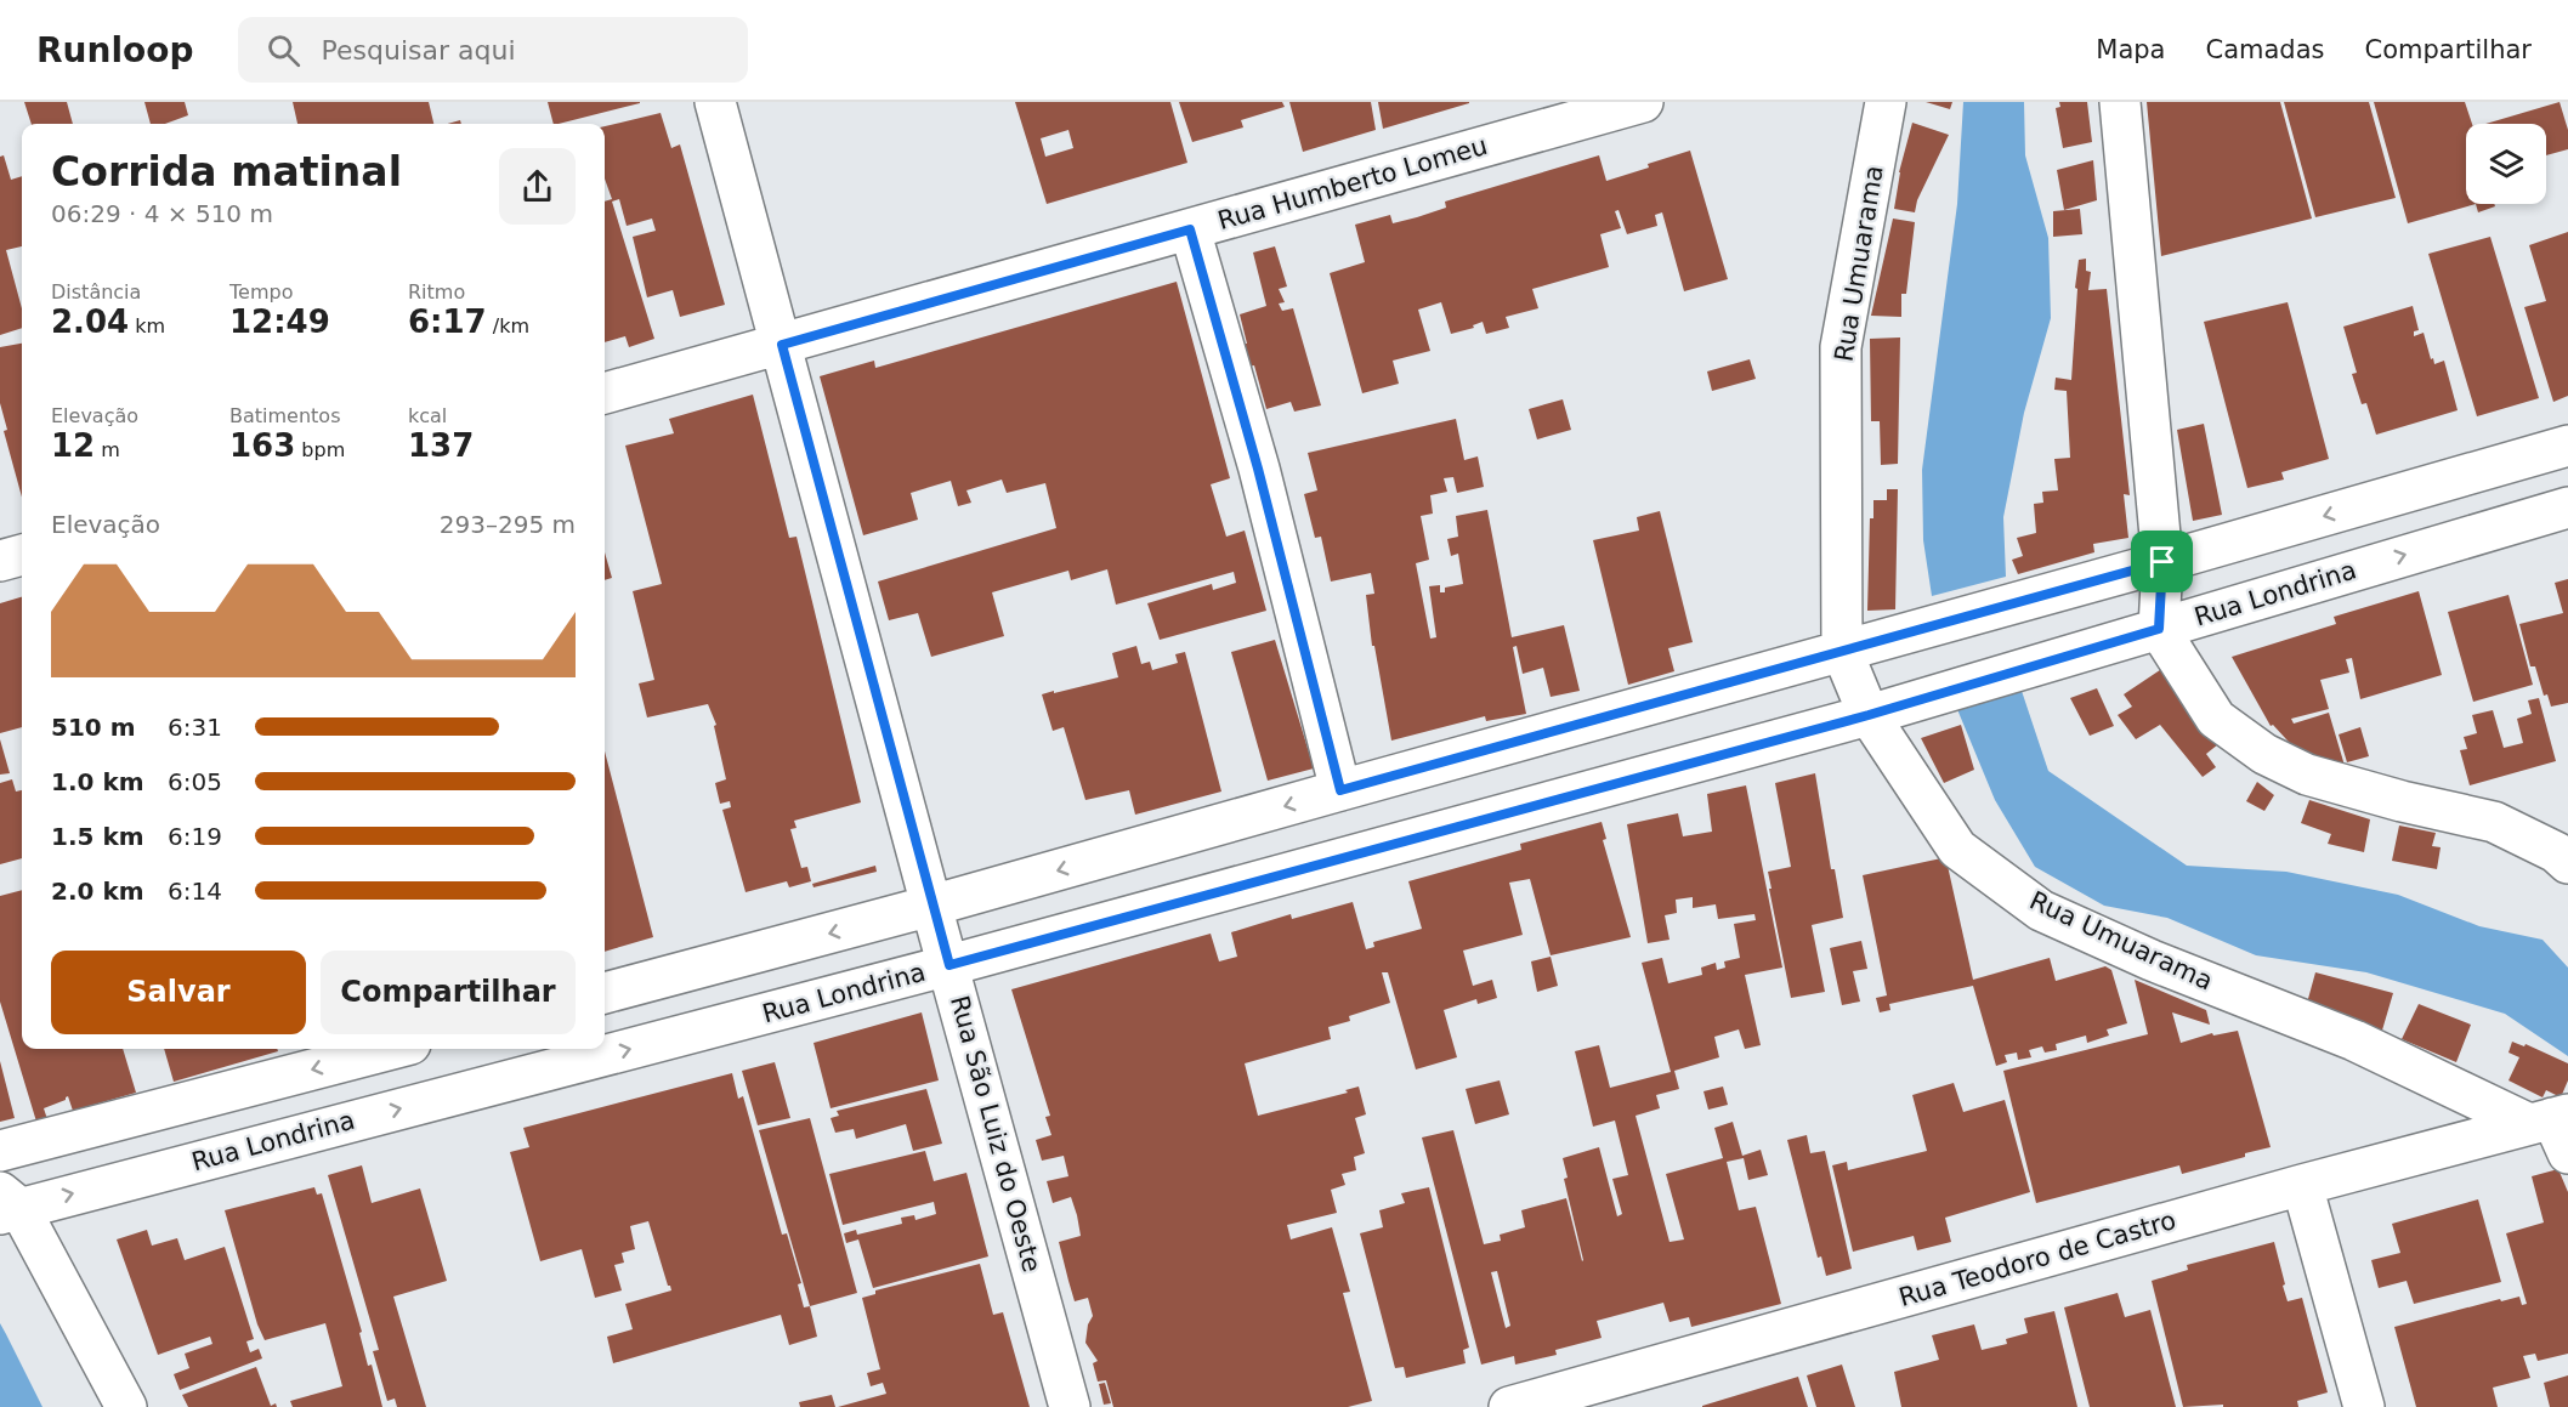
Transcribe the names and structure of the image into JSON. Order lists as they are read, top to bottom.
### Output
{
  "streets": {
    "street": [
      "Rua Humberto Lomeu",
      "Rua Umuarama",
      "Rua Londrina",
      "Rua São Luiz do Oeste",
      "Rua Teodoro de Castro"
    ]
  },
  "crossings": [
    ["Rua Humberto Lomeu", "Rua São Luiz do Oeste"],
    ["Rua Umuarama", "Rua Londrina"],
    ["Rua Umuarama", "Rua Teodoro de Castro"],
    ["Rua Londrina", "Rua São Luiz do Oeste"]
  ],
  "page": {
    "header": "Runloop",
    "search": "Pesquisar aqui",
    "nav": ["Mapa", "Camadas", "Compartilhar"],
    "heading": ["Corrida matinal", "06:29 · 4 × 510 m"],
    "stats": [
      ["Distância", "2.04 km"],
      ["Tempo", "12:49"],
      ["Ritmo", "6:17 /km"],
      ["Elevação", "12 m"],
      ["Batimentos", "163 bpm"],
      ["kcal", "137"]
    ],
    "chart": ["Elevação", "293–295 m"],
    "list": [
      {
        "name": "510 m",
        "note": "6:31"
      },
      {
        "name": "1.0 km",
        "note": "6:05"
      },
      {
        "name": "1.5 km",
        "note": "6:19"
      },
      {
        "name": "2.0 km",
        "note": "6:14"
      }
    ],
    "buttons": ["Salvar", "Compartilhar"]
  }
}
